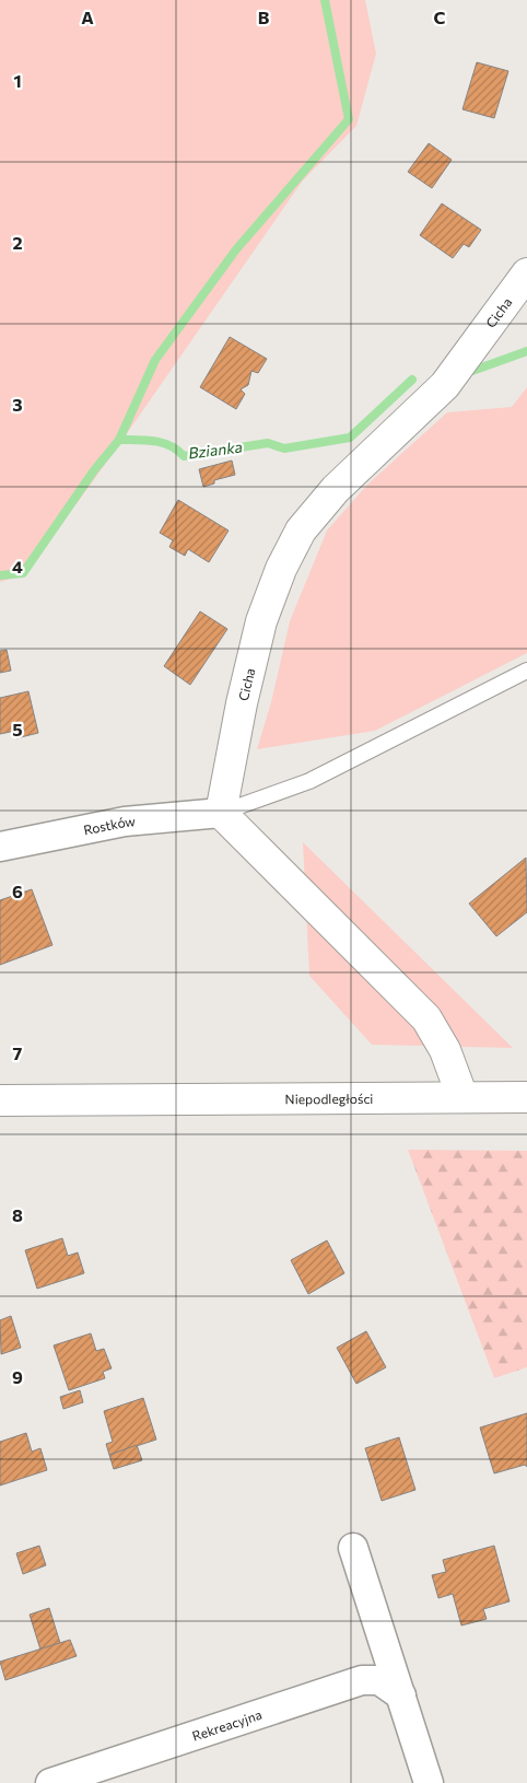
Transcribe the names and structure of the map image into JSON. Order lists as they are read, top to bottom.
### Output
{
  "streets": {
    "street": [
      "Cicha",
      "Rostków",
      "Niepodległości",
      "Rekreacyjna"
    ]
  },
  "crossings": [
    ["Cicha", "Rostków"]
  ],
  "water": ["Bzianka"],
  "grid": {
    "columns": ["A", "B", "C"],
    "rows": [
      "1",
      "2",
      "3",
      "4",
      "5",
      "6",
      "7",
      "8",
      "9"
    ]
  }
}
